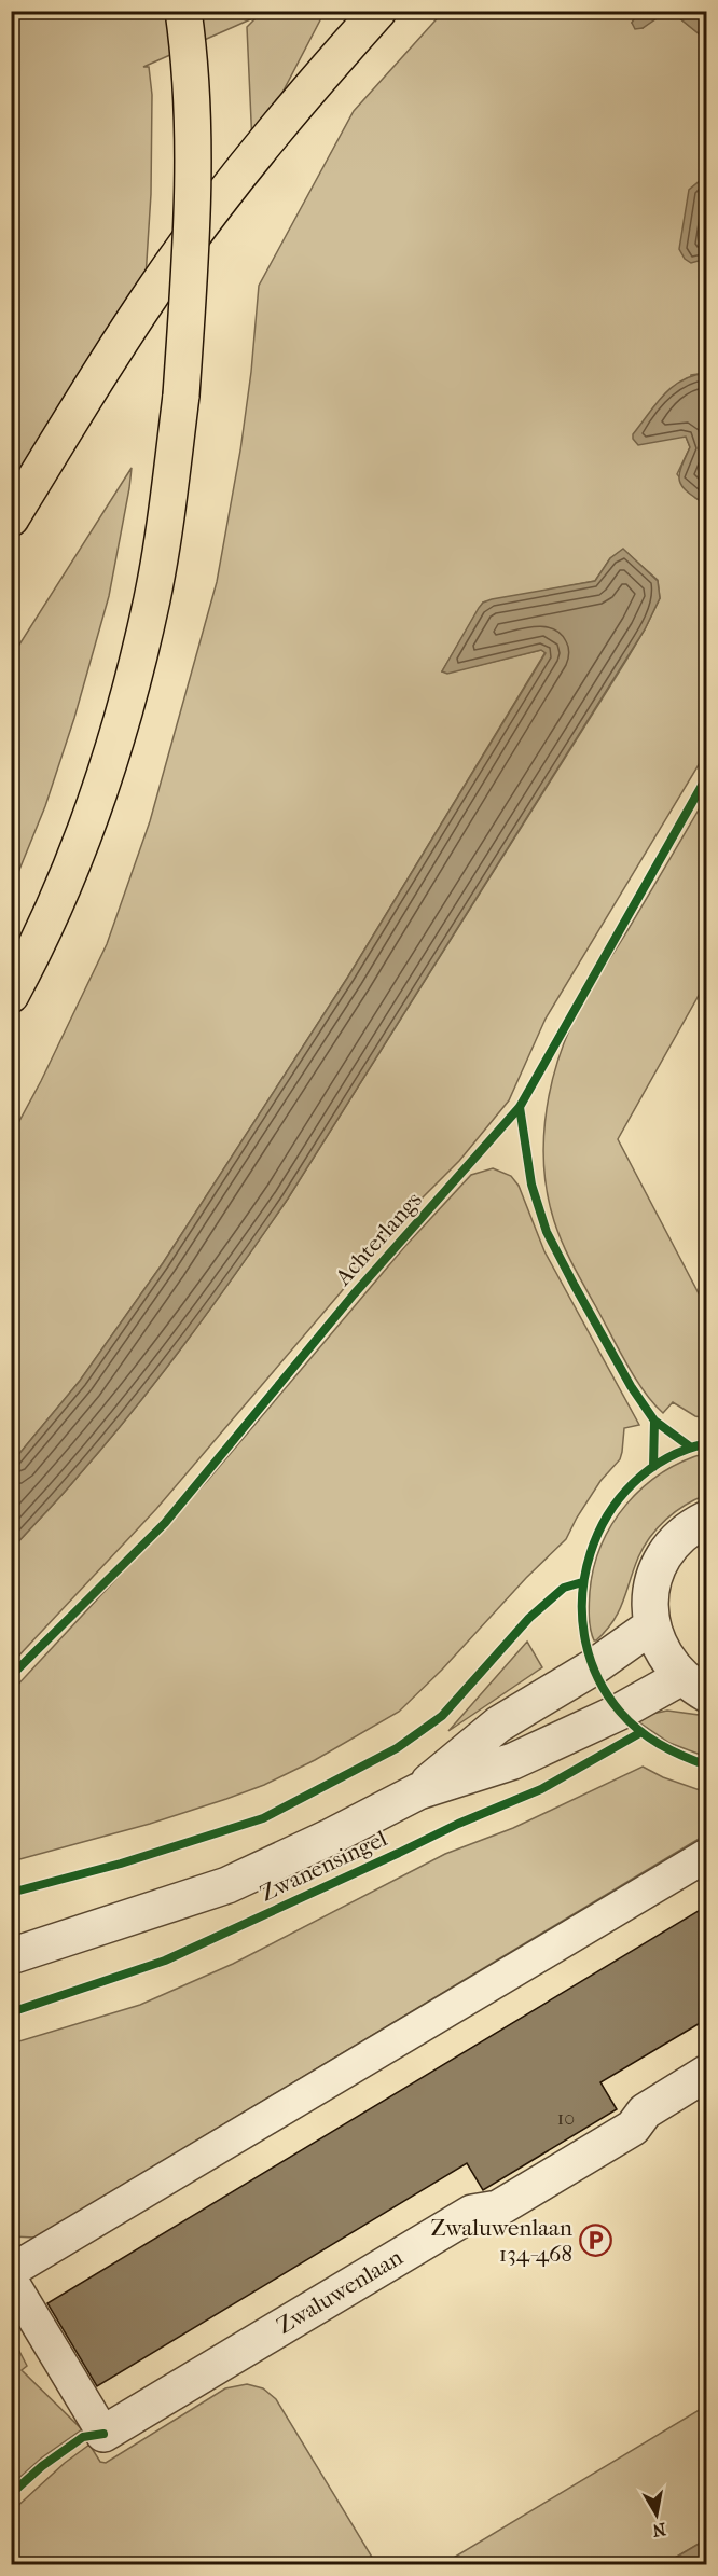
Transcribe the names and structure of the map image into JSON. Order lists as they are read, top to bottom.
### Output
{
  "streets": {
    "street": ["Zwanensingel", "Zwaluwenlaan"],
    "cycle path": ["Achterlangs"]
  },
  "places": {
    "parking": ["Zwaluwenlaan 134-468"]
  },
  "house_numbers": ["10"],
  "north": "bottom"
}
